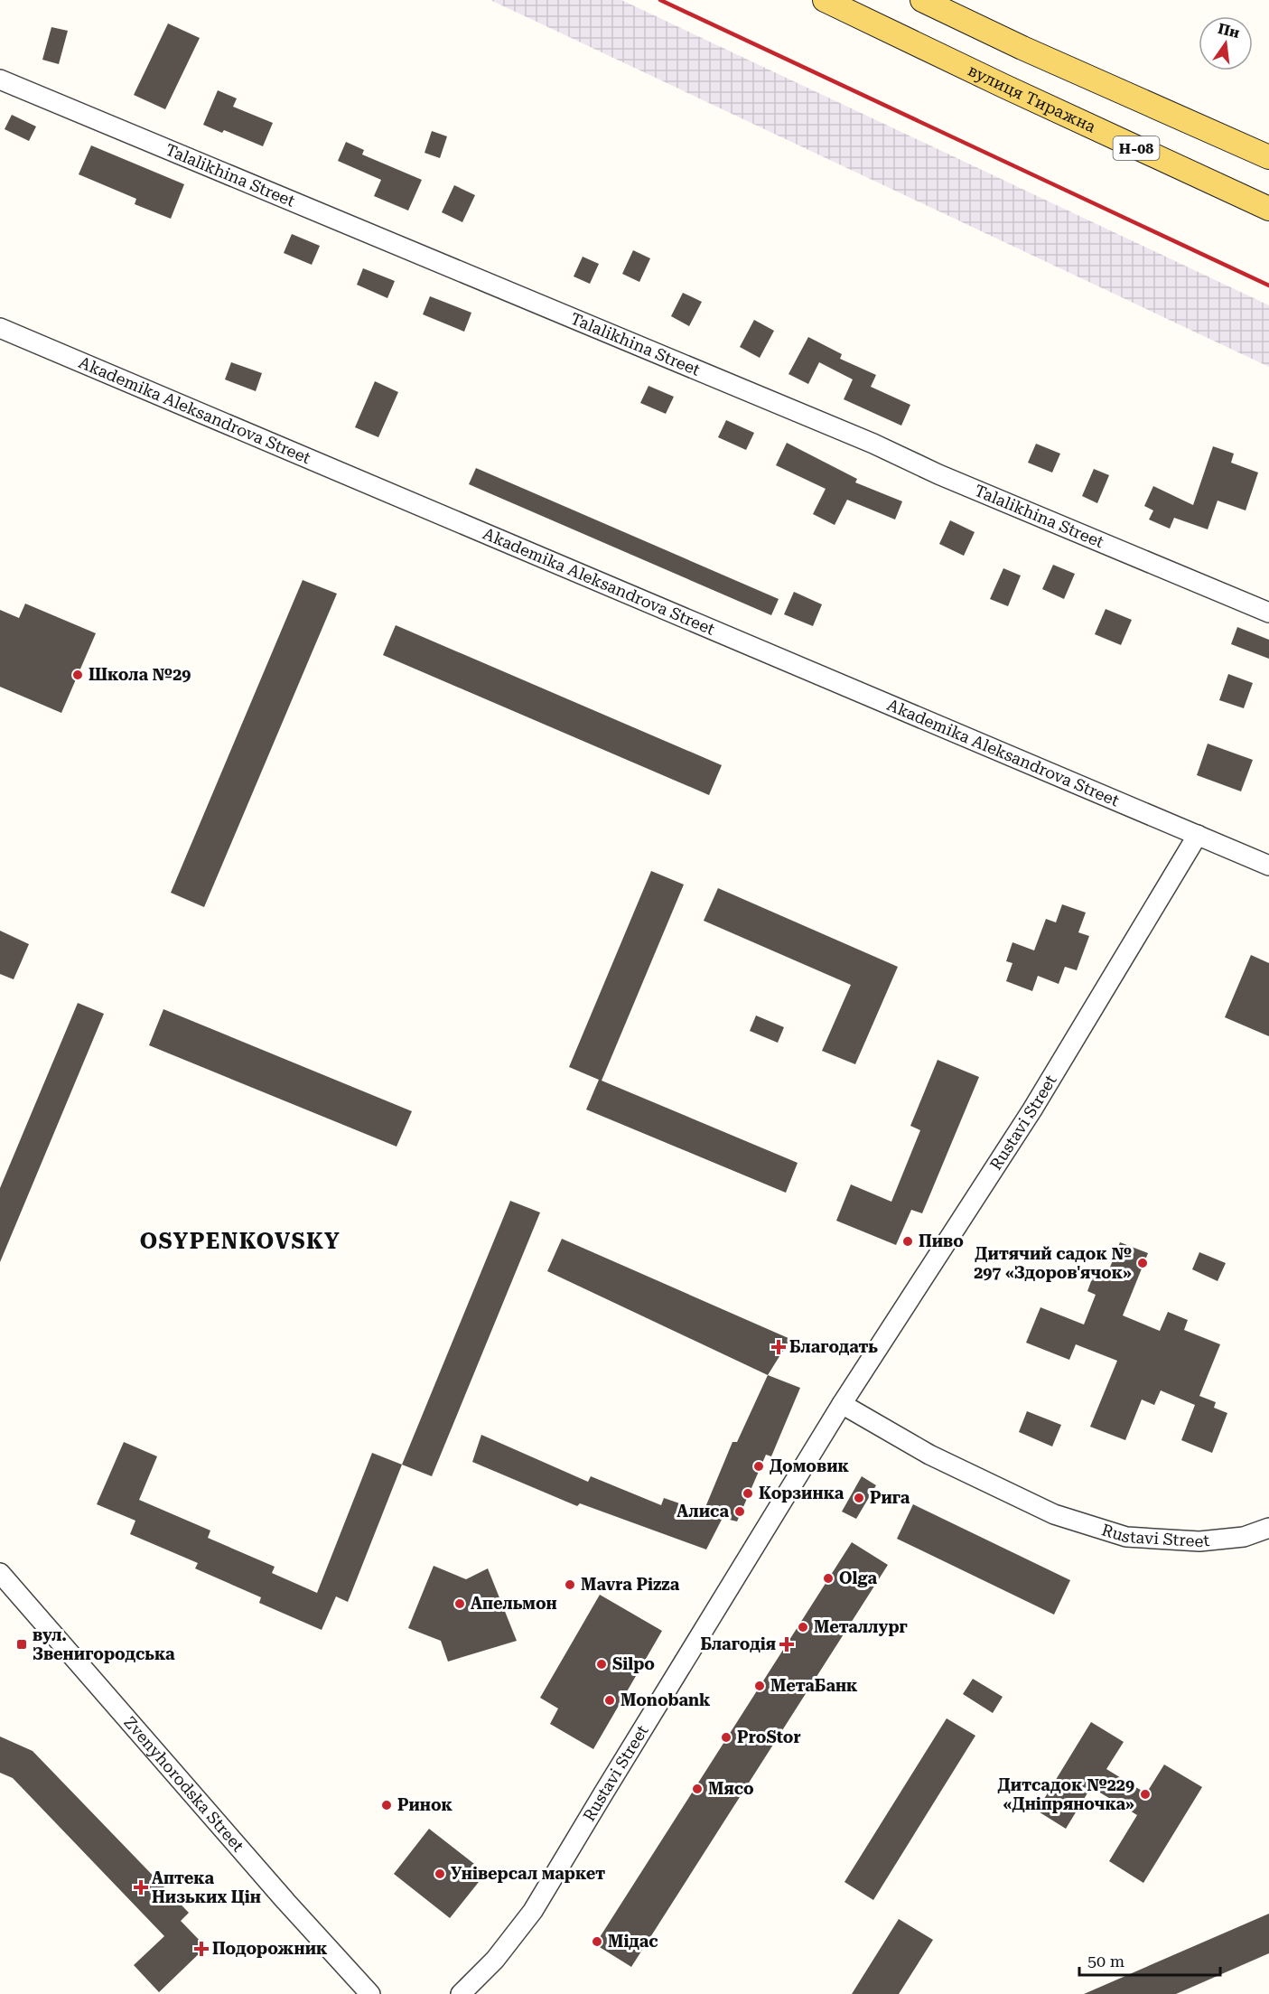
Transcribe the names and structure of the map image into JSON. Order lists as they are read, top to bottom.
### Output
{
  "streets": {
    "main road": ["вулиця Тиражна", "Н-08"],
    "street": [
      "Talalikhina Street",
      "Akademika Aleksandrova Street",
      "Rustavi Street",
      "Zvenyhorodska Street"
    ]
  },
  "crossings": [
    ["Akademika Aleksandrova Street", "Rustavi Street"]
  ],
  "districts": ["OSYPENKOVSKY"],
  "places": {
    "other": [
      "Школа №29",
      "Пиво",
      "Дитячий садок № 297 «Здоров'ячок»",
      "Домовик",
      "Корзинка",
      "Рига",
      "Алиса",
      "Olga",
      "Mavra Pizza",
      "Апельмон",
      "Металлург",
      "Silpo",
      "МетаБанк",
      "Monobank",
      "ProStor",
      "Мясо",
      "Дитсадок №229 «Дніпряночка»",
      "Ринок",
      "Універсал маркет",
      "Мідас"
    ],
    "health": [
      "Благодать",
      "Благодія",
      "Аптека Низьких Цін",
      "Подорожник"
    ],
    "transit": ["вул. Звенигородська"]
  },
  "scale_bar": "50 m",
  "north": "top"
}
